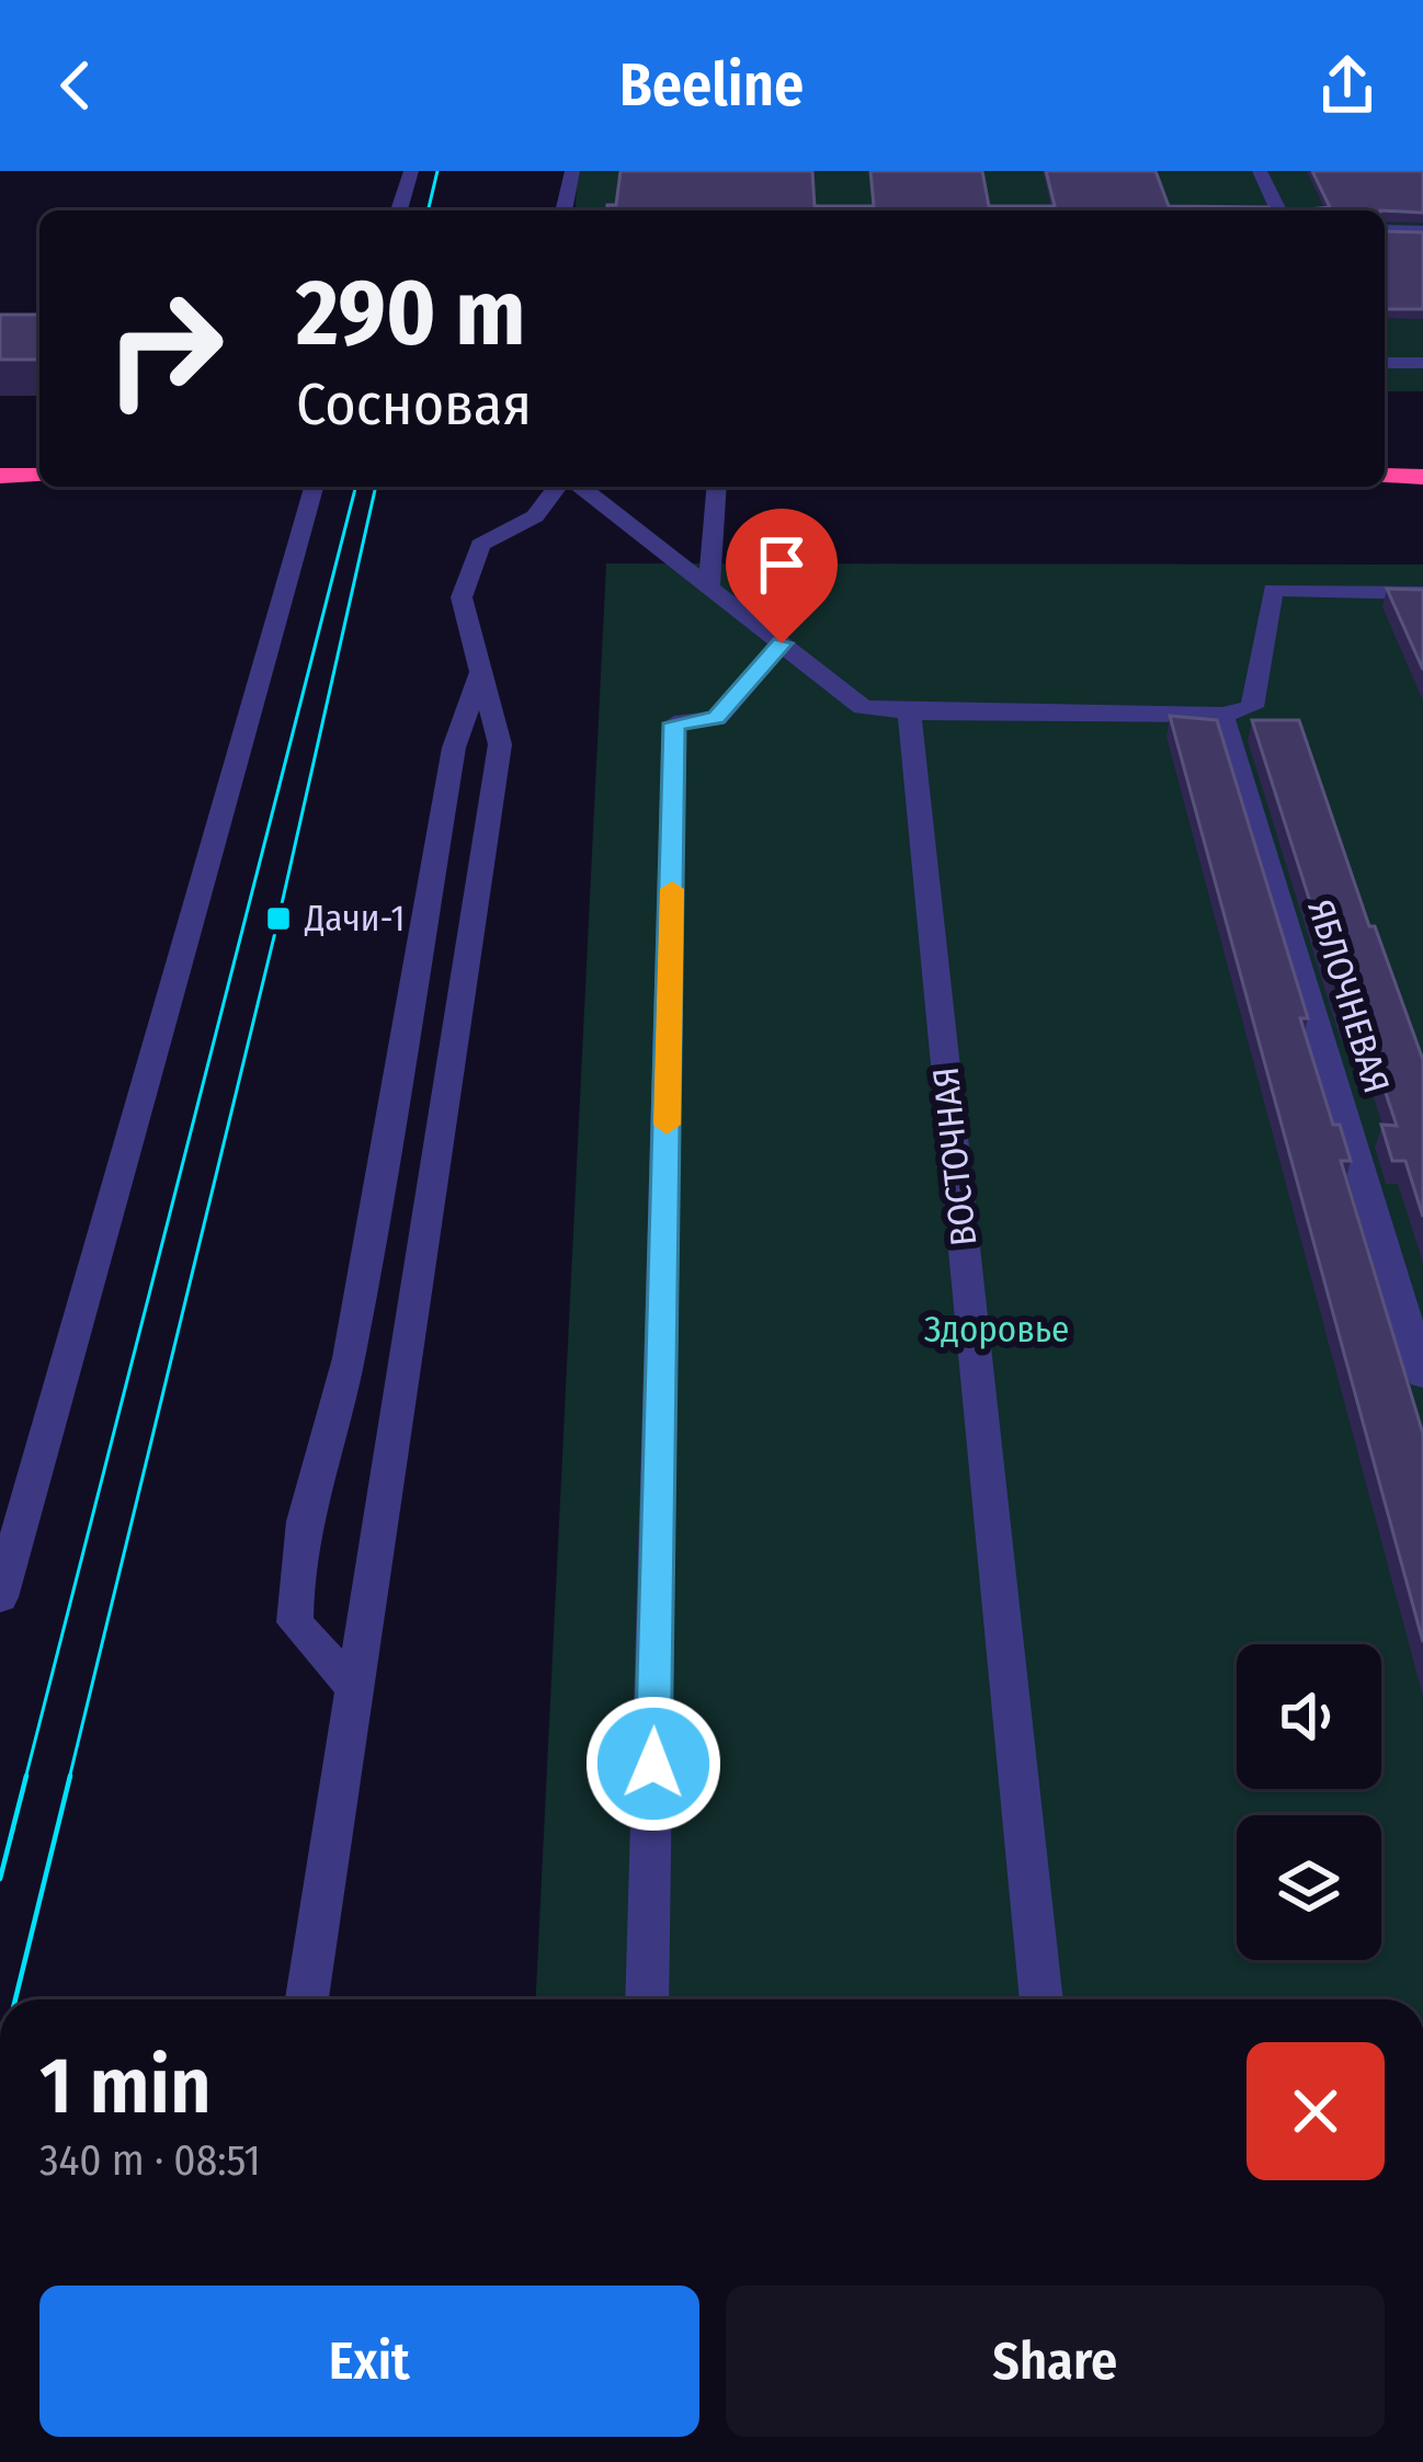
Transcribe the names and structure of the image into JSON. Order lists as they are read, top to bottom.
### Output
{
  "streets": {
    "street": ["ЯБЛОЧНЕВАЯ", "ВОСТОЧНАЯ"]
  },
  "parks": ["Здоровье"],
  "places": {
    "transit": ["Дачи-1"]
  },
  "page": {
    "header": "Beeline",
    "turn": ["290 m", "Сосновая"],
    "heading": ["1 min", "340 m · 08:51"],
    "buttons": ["Exit", "Share"]
  }
}
